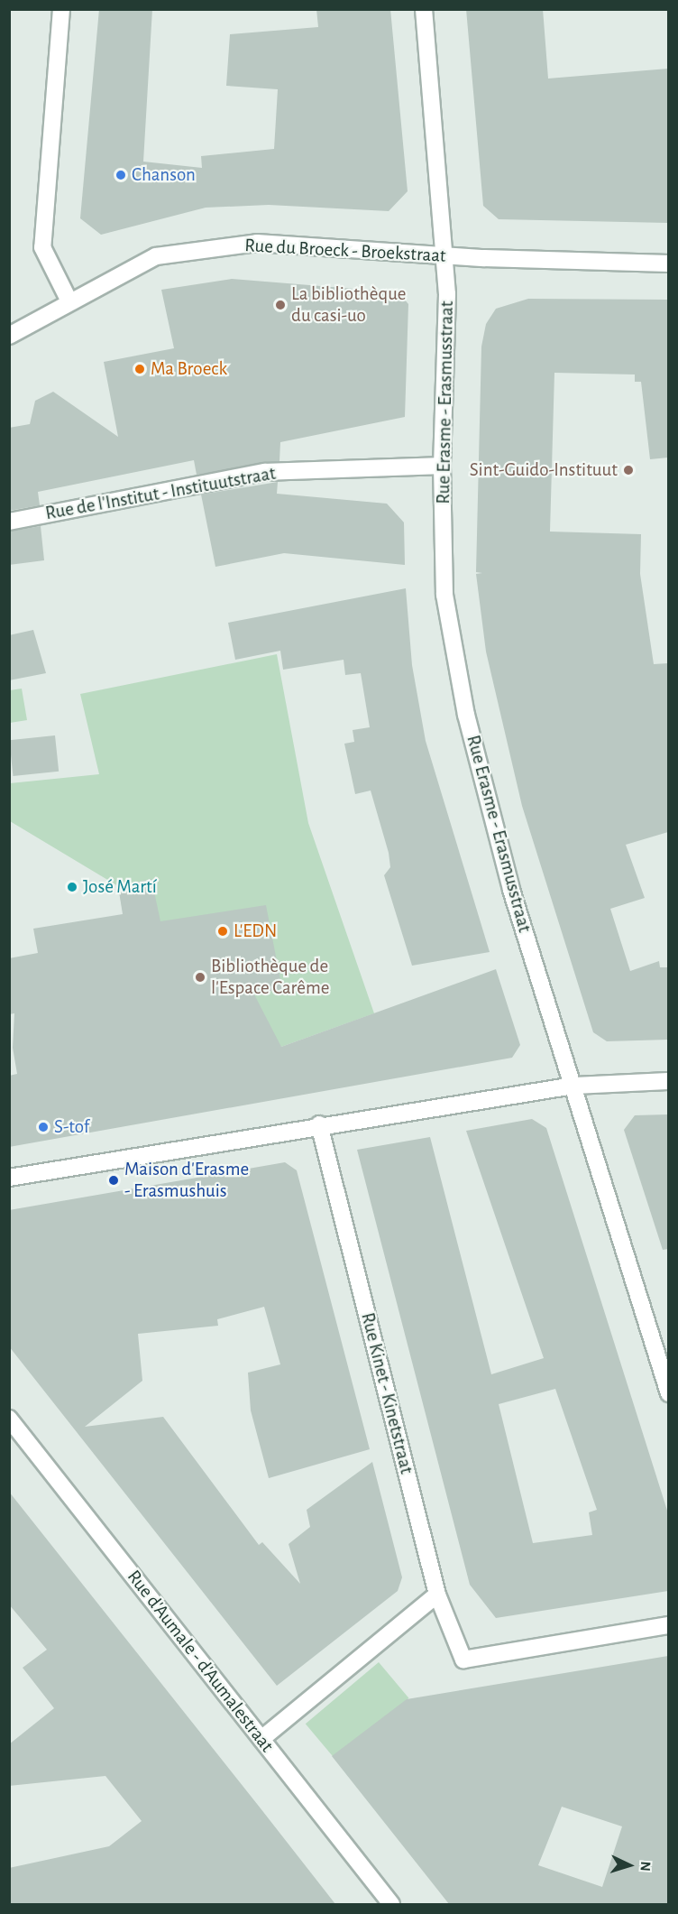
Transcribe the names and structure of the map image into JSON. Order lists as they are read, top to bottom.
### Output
{
  "streets": {
    "street": [
      "Rue du Broeck - Broekstraat",
      "Rue Erasme - Erasmusstraat",
      "Rue de l'Institut - Instituutstraat",
      "Rue Kinet - Kinetstraat",
      "Rue d'Aumale - d'Aumalestraat"
    ]
  },
  "crossings": [
    ["Rue du Broeck - Broekstraat", "Rue Erasme - Erasmusstraat"],
    ["Rue Erasme - Erasmusstraat", "Rue de l'Institut - Instituutstraat"]
  ],
  "places": [
    "Chanson",
    "La bibliothèque du casi-uo",
    "Ma Broeck",
    "Sint-Guido-Instituut",
    "José Martí",
    "L'EDN",
    "Bibliothèque de l'Espace Carême",
    "S-tof",
    "Maison d'Erasme - Erasmushuis"
  ],
  "north": "right"
}
